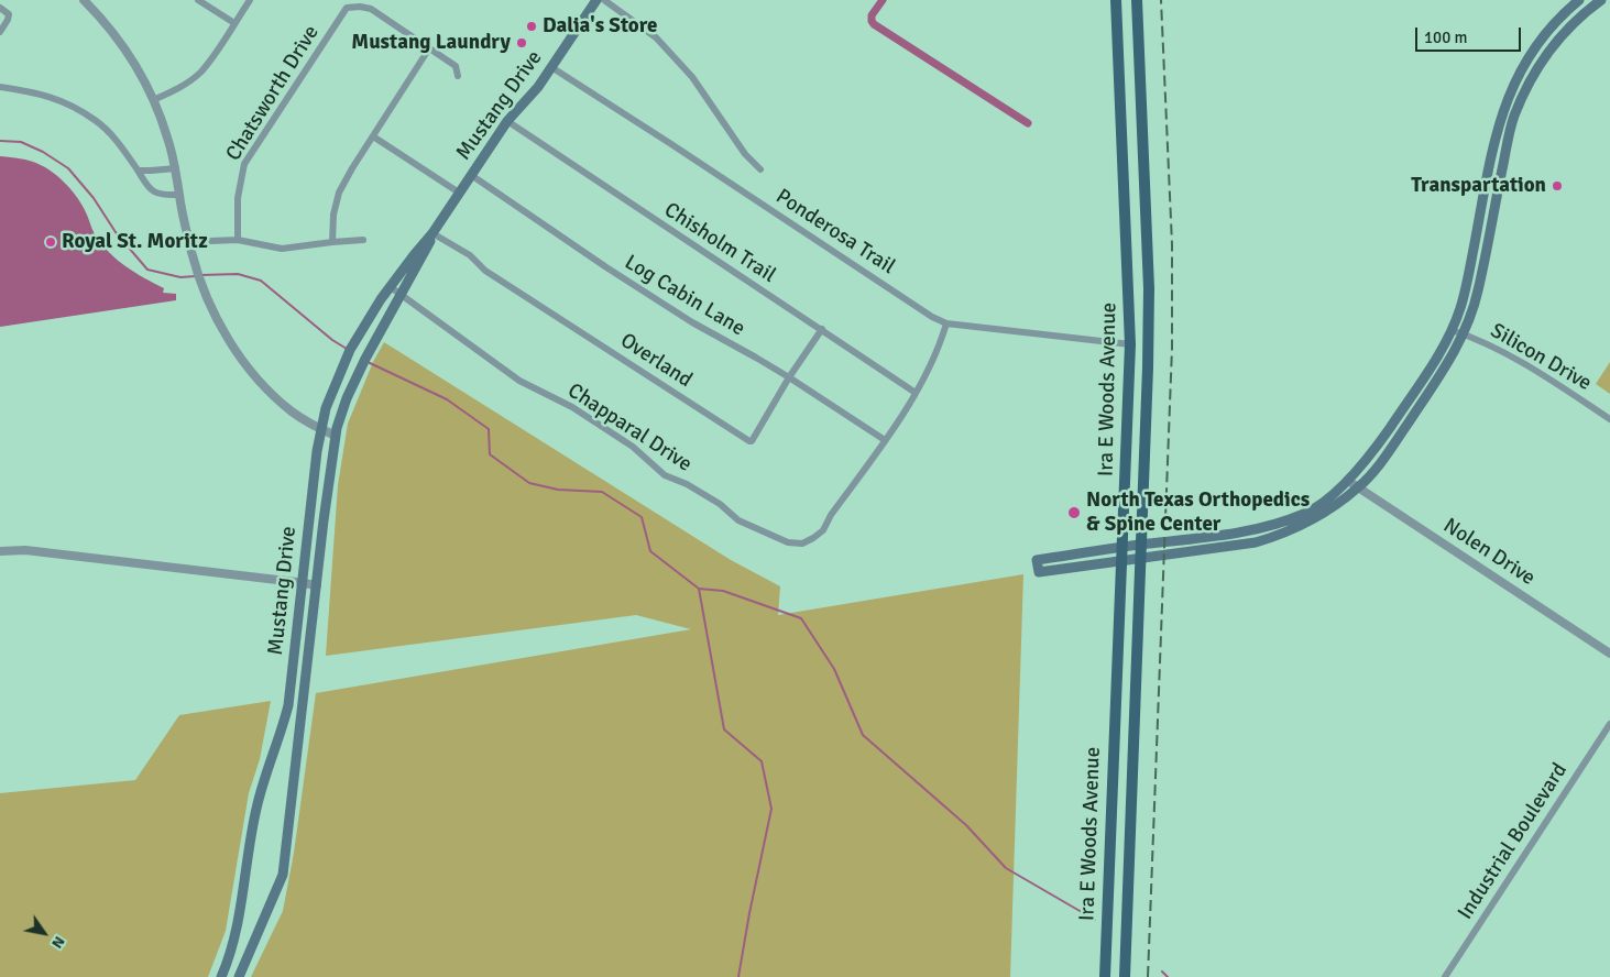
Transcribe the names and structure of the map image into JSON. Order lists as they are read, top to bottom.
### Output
{
  "streets": {
    "main road": ["Mustang Drive", "Ira E Woods Avenue"],
    "street": [
      "Chatsworth Drive",
      "Ponderosa Trail",
      "Chisholm Trail",
      "Log Cabin Lane",
      "Silicon Drive",
      "Overland",
      "Chapparal Drive",
      "Nolen Drive",
      "Industrial Boulevard"
    ]
  },
  "crossings": [
    ["Mustang Drive", "Ponderosa Trail"],
    ["Mustang Drive", "Chisholm Trail"],
    ["Mustang Drive", "Log Cabin Lane"],
    ["Mustang Drive", "Overland"],
    ["Mustang Drive", "Chapparal Drive"],
    ["Ponderosa Trail", "Ira E Woods Avenue"],
    ["Ponderosa Trail", "Chapparal Drive"],
    ["Chisholm Trail", "Overland"],
    ["Chisholm Trail", "Chapparal Drive"],
    ["Log Cabin Lane", "Overland"],
    ["Log Cabin Lane", "Chapparal Drive"]
  ],
  "places": [
    "Dalia's Store",
    "Mustang Laundry",
    "Transpartation",
    "Royal St. Moritz",
    "North Texas Orthopedics & Spine Center"
  ],
  "scale_bar": "100 m",
  "north": "bottom right"
}
